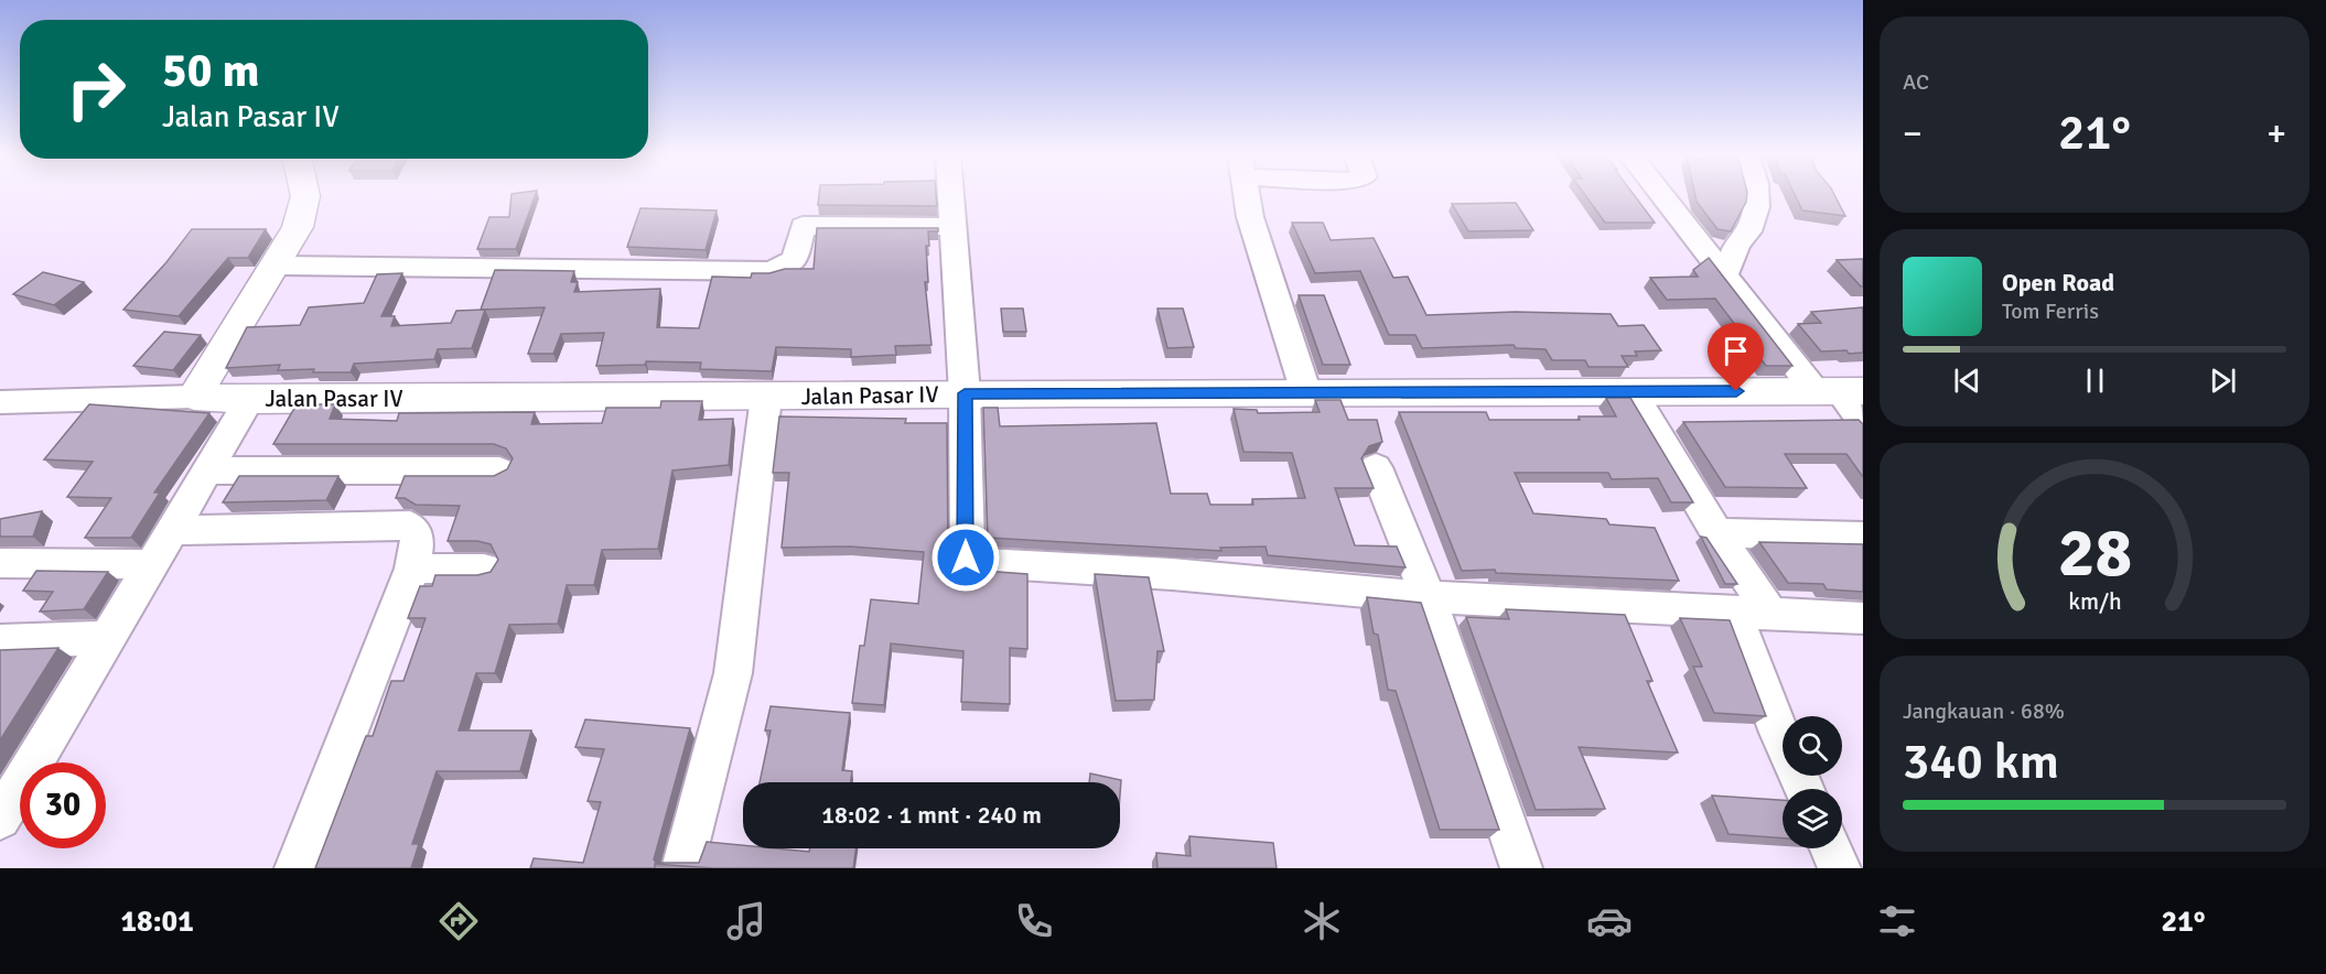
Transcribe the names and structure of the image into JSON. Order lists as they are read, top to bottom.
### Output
{
  "streets": {
    "street": ["Jalan Pasar IV"]
  },
  "page": {
    "tile": [
      "AC",
      ["Jangkauan · 68%", "340 km"]
    ],
    "turn": ["50 m", "Jalan Pasar IV"],
    "heat": ["−", "21°", "+"],
    "song": ["Open Road", "Tom Ferris"],
    "limit": "30",
    "trip": "18:02 · 1 mnt · 240 m",
    "tabs": ["18:01", "21°"],
    "gauge": ["28", "km/h"]
  }
}
